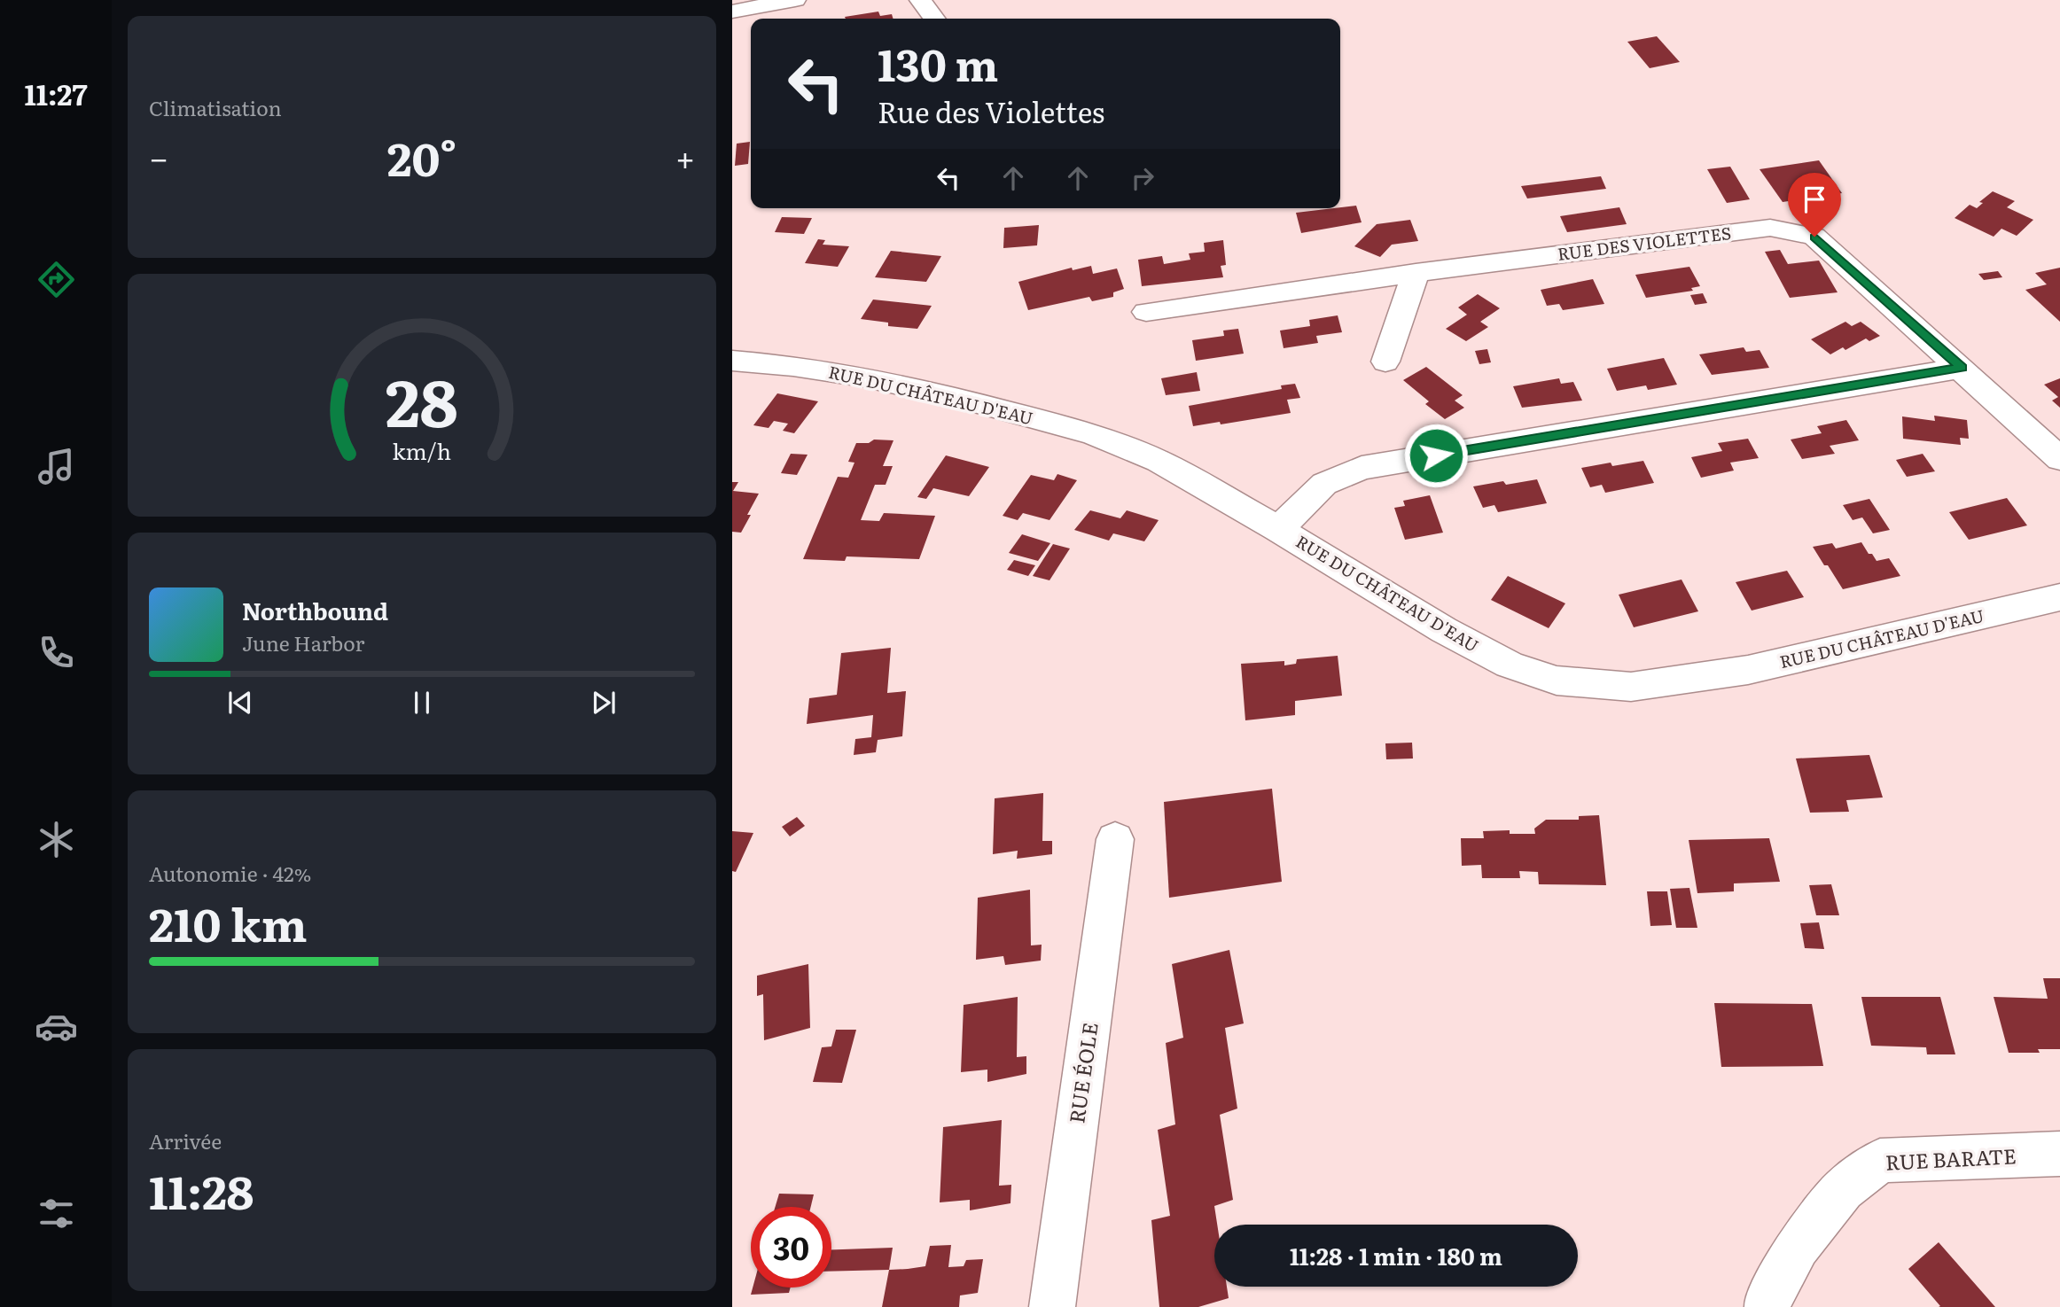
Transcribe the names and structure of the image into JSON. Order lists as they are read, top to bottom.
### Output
{
  "streets": {
    "street": [
      "RUE DES VIOLETTES",
      "RUE DU CHÂTEAU D'EAU",
      "RUE ÉOLE",
      "RUE BARATE"
    ]
  },
  "page": {
    "tabs": "11:27",
    "tile": [
      "Climatisation",
      ["Autonomie · 42%", "210 km"],
      ["Arrivée", "11:28"]
    ],
    "turn": ["130 m", "Rue des Violettes"],
    "heat": ["−", "20°", "+"],
    "song": ["Northbound", "June Harbor"],
    "limit": "30",
    "trip": "11:28 · 1 min · 180 m",
    "gauge": ["28", "km/h"]
  }
}
